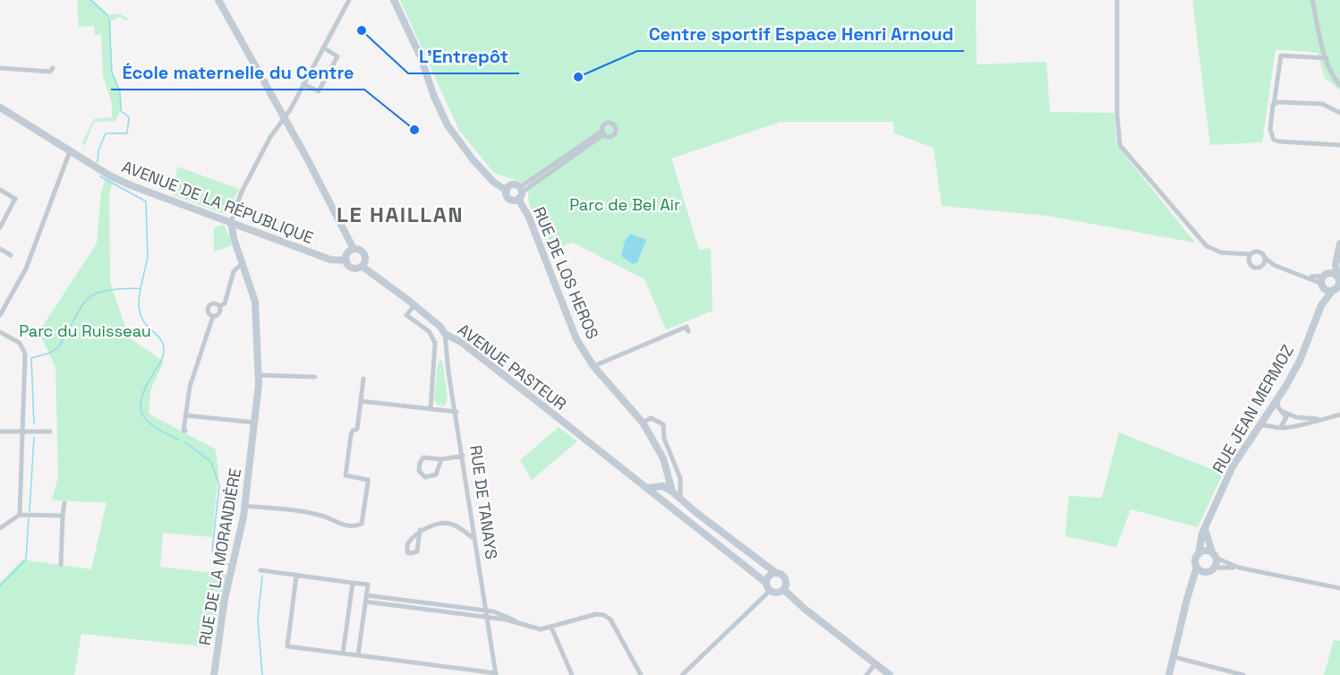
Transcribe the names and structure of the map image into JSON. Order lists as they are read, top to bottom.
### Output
{
  "streets": {
    "street": [
      "AVENUE DE LA RÉPUBLIQUE",
      "RUE DE LOS HEROS",
      "AVENUE PASTEUR",
      "RUE JEAN MERMOZ",
      "RUE DE TANAYS",
      "RUE DE LA MORANDIÈRE"
    ]
  },
  "crossings": [
    ["AVENUE DE LA RÉPUBLIQUE", "AVENUE PASTEUR"],
    ["AVENUE DE LA RÉPUBLIQUE", "RUE DE LA MORANDIÈRE"],
    ["AVENUE PASTEUR", "RUE DE TANAYS"]
  ],
  "districts": ["LE HAILLAN"],
  "parks": ["Parc de Bel Air", "Parc du Ruisseau"],
  "places": ["L’Entrepôt", "Centre sportif Espace Henri Arnoud", "École maternelle du Centre"]
}
